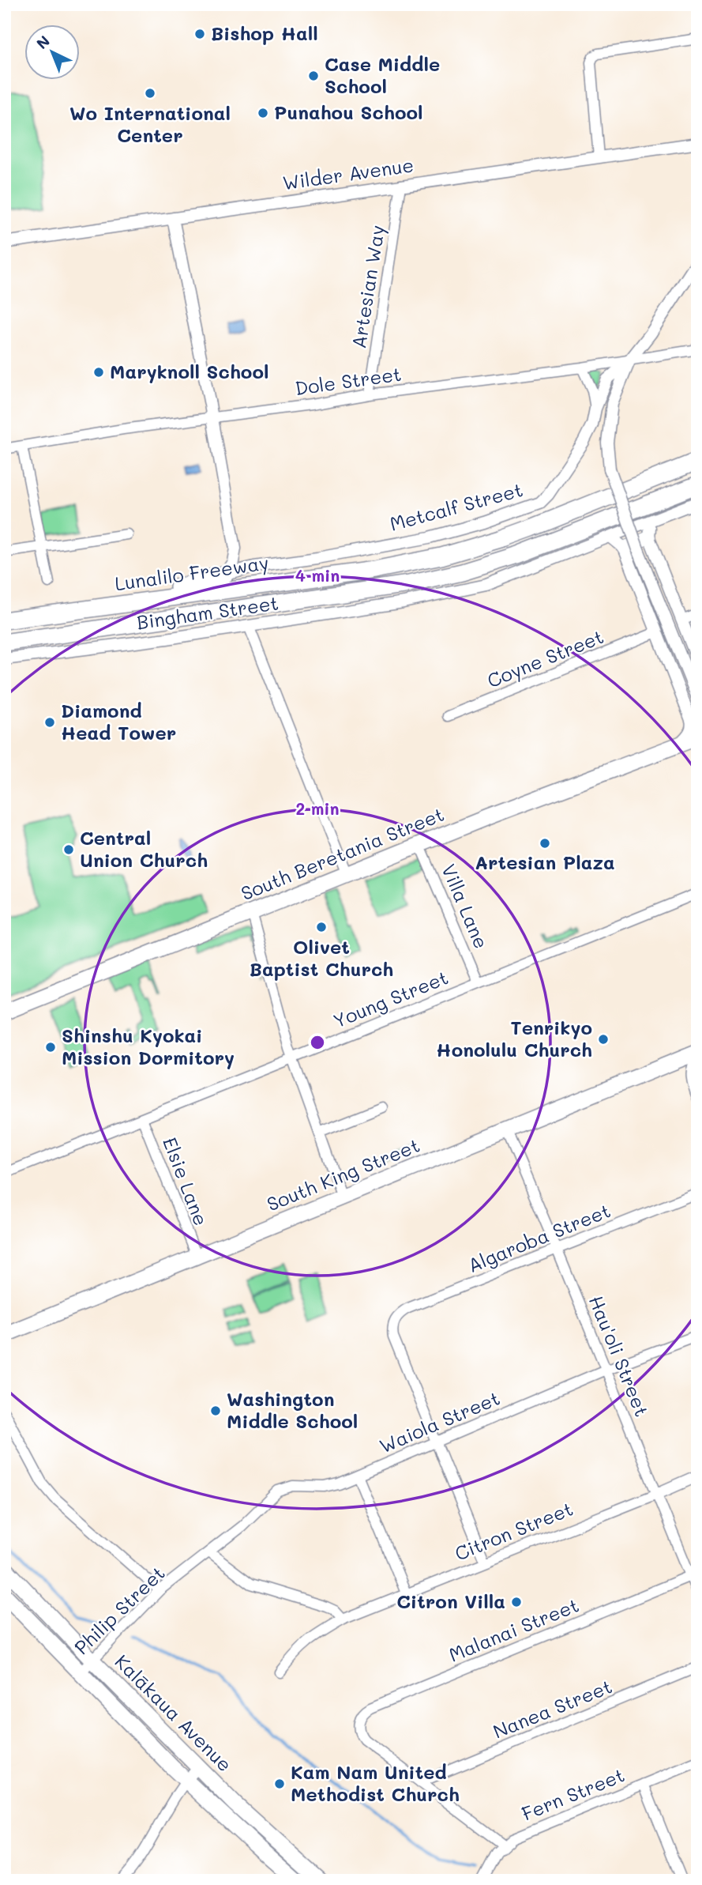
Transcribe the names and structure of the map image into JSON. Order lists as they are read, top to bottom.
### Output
{
  "streets": {
    "highway": ["Lunalilo Freeway"],
    "main road": ["South Beretania Street", "South King Street", "Kalākaua Avenue"],
    "street": [
      "Wilder Avenue",
      "Artesian Way",
      "Dole Street",
      "Metcalf Street",
      "Bingham Street",
      "Coyne Street",
      "Villa Lane",
      "Young Street",
      "Elsie Lane",
      "Algaroba Street",
      "Hau'oli Street",
      "Waiola Street",
      "Citron Street",
      "Philip Street",
      "Malanai Street",
      "Nanea Street",
      "Fern Street"
    ]
  },
  "crossings": [
    ["Wilder Avenue", "Artesian Way"],
    ["Artesian Way", "Dole Street"],
    ["Dole Street", "Metcalf Street"],
    ["South Beretania Street", "Villa Lane"],
    ["Villa Lane", "Young Street"],
    ["Young Street", "Elsie Lane"],
    ["South King Street", "Elsie Lane"],
    ["South King Street", "Hau'oli Street"],
    ["Algaroba Street", "Hau'oli Street"],
    ["Algaroba Street", "Waiola Street"],
    ["Hau'oli Street", "Waiola Street"],
    ["Hau'oli Street", "Citron Street"],
    ["Hau'oli Street", "Malanai Street"],
    ["Waiola Street", "Philip Street"],
    ["Philip Street", "Kalākaua Avenue"],
    ["Malanai Street", "Nanea Street"]
  ],
  "places": [
    "Bishop Hall",
    "Case Middle School",
    "Wo International Center",
    "Punahou School",
    "Maryknoll School",
    "Diamond Head Tower",
    "Artesian Plaza",
    "Central Union Church",
    "Olivet Baptist Church",
    "Tenrikyo Honolulu Church",
    "Shinshu Kyokai Mission Dormitory",
    "Washington Middle School",
    "Citron Villa",
    "Kam Nam United Methodist Church"
  ],
  "north": "top left",
  "rings": ["4 min", "2 min"]
}
